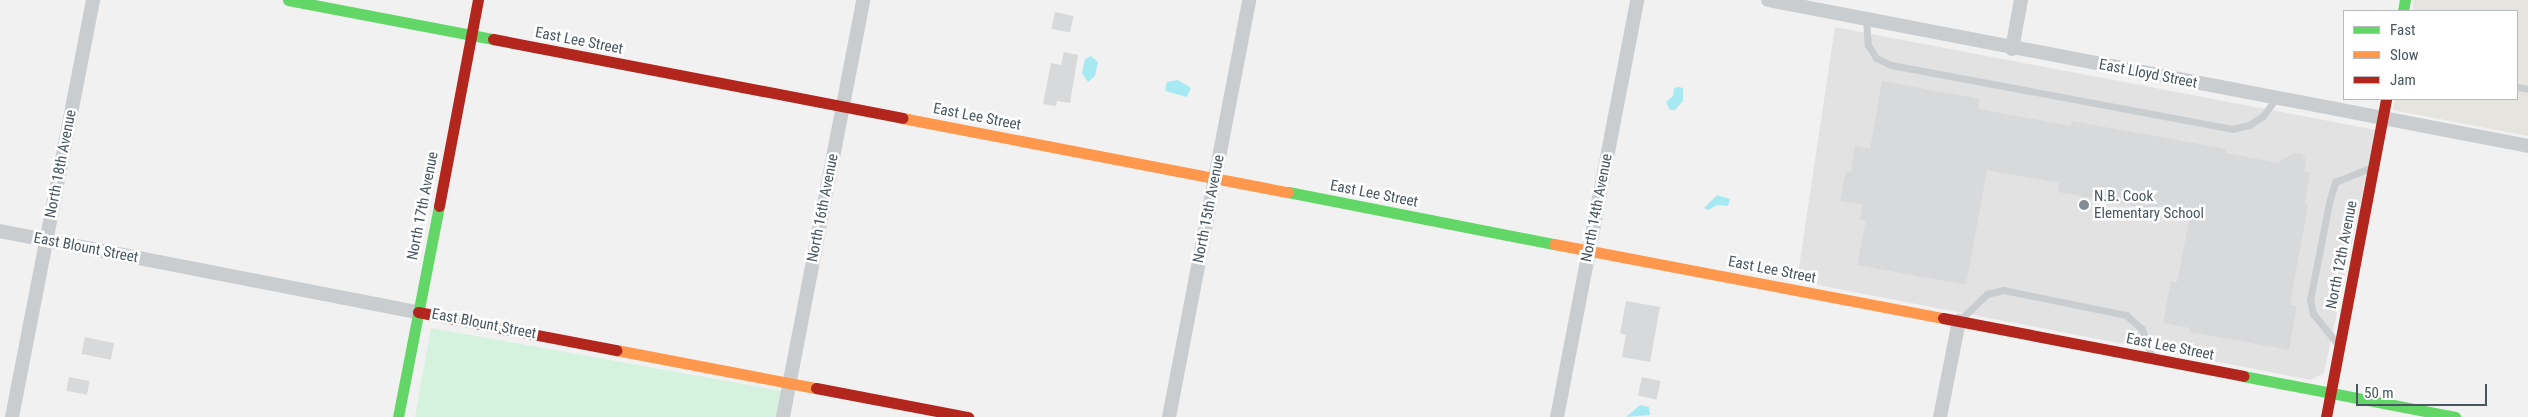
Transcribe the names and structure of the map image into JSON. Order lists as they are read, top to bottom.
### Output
{
  "streets": {
    "street": [
      "East Lee Street",
      "East Lloyd Street",
      "North 18th Avenue",
      "North 17th Avenue",
      "North 16th Avenue",
      "North 14th Avenue",
      "North 15th Avenue",
      "East Blount Street",
      "North 12th Avenue"
    ]
  },
  "crossings": [
    ["East Lee Street", "North 17th Avenue"],
    ["East Lee Street", "North 16th Avenue"],
    ["East Lee Street", "North 14th Avenue"],
    ["East Lee Street", "North 15th Avenue"],
    ["East Lee Street", "North 12th Avenue"],
    ["East Lloyd Street", "North 12th Avenue"],
    ["North 18th Avenue", "East Blount Street"],
    ["North 17th Avenue", "East Blount Street"],
    ["North 16th Avenue", "East Blount Street"]
  ],
  "places": ["N.B. Cook Elementary School"],
  "legend": ["Fast", "Slow", "Jam"],
  "scale_bar": "50 m"
}
